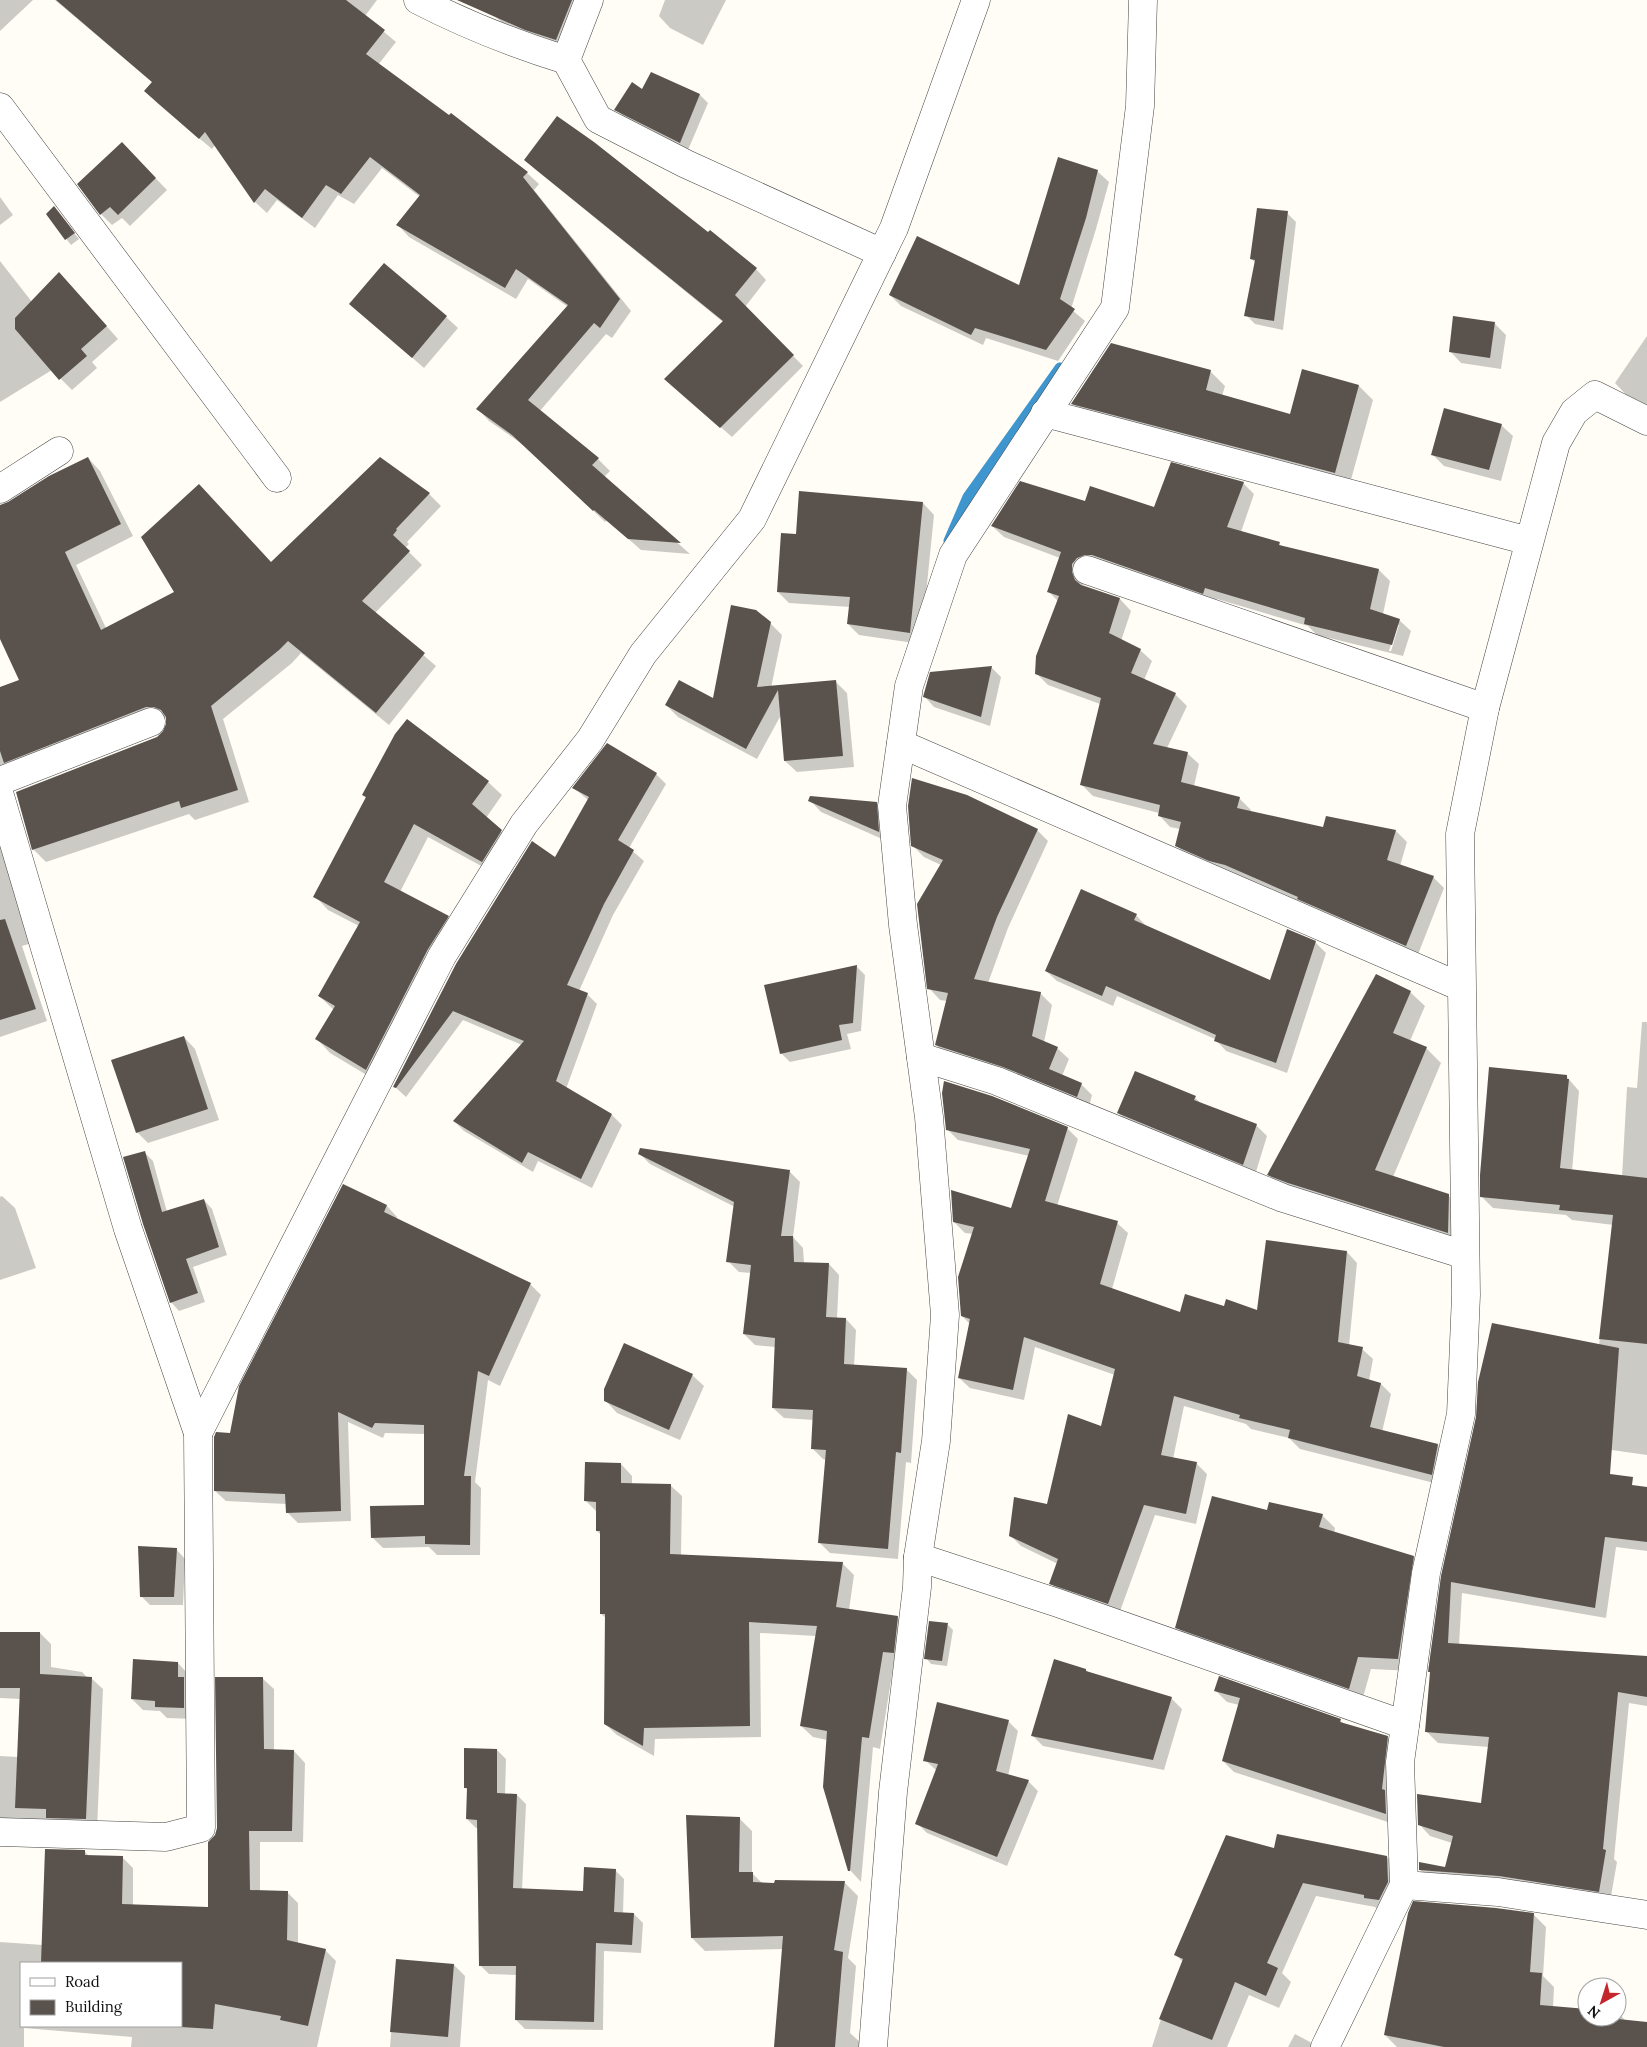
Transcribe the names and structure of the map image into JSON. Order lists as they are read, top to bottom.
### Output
{
  "legend": ["Road", "Building"],
  "north": "bottom left"
}
